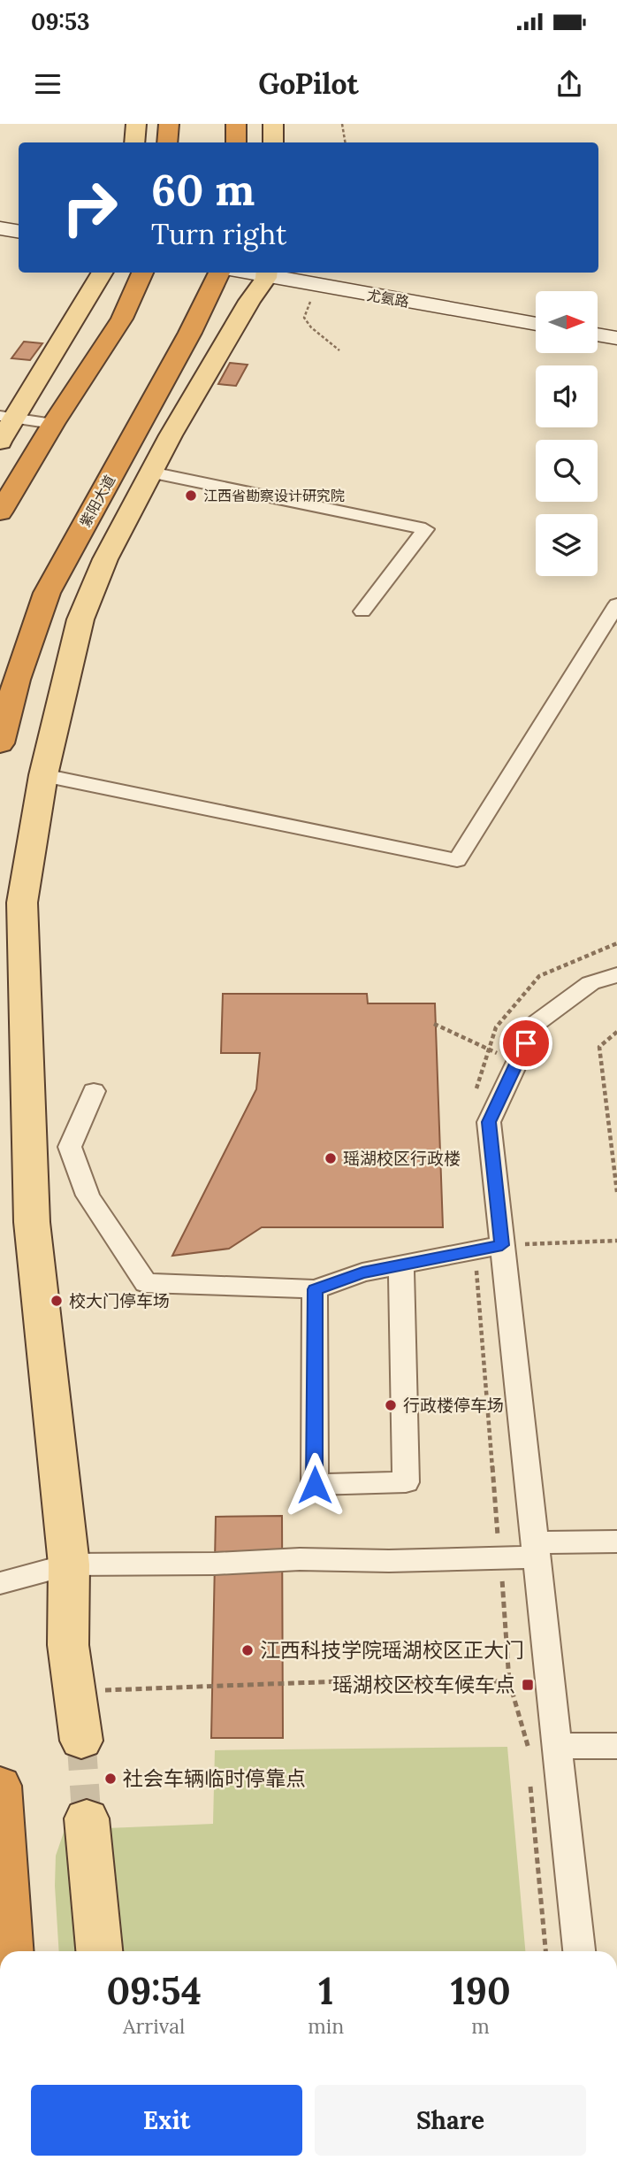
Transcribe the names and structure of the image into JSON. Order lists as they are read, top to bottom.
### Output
{
  "streets": {
    "highway": ["紫阳大道"],
    "main road": ["尤氨路"]
  },
  "places": {
    "other": [
      "江西省勘察设计研究院",
      "瑶湖校区行政楼",
      "校大门停车场",
      "行政楼停车场",
      "江西科技学院瑶湖校区正大门",
      "社会车辆临时停靠点"
    ],
    "transit": ["瑶湖校区校车候车点"]
  },
  "north": "right",
  "page": {
    "status": "09:53",
    "header": "GoPilot",
    "turn": ["60 m", "Turn right"],
    "eta": [
      "09:54",
      "Arrival",
      "1",
      "min",
      "190",
      "m"
    ],
    "buttons": ["Exit", "Share"]
  }
}
